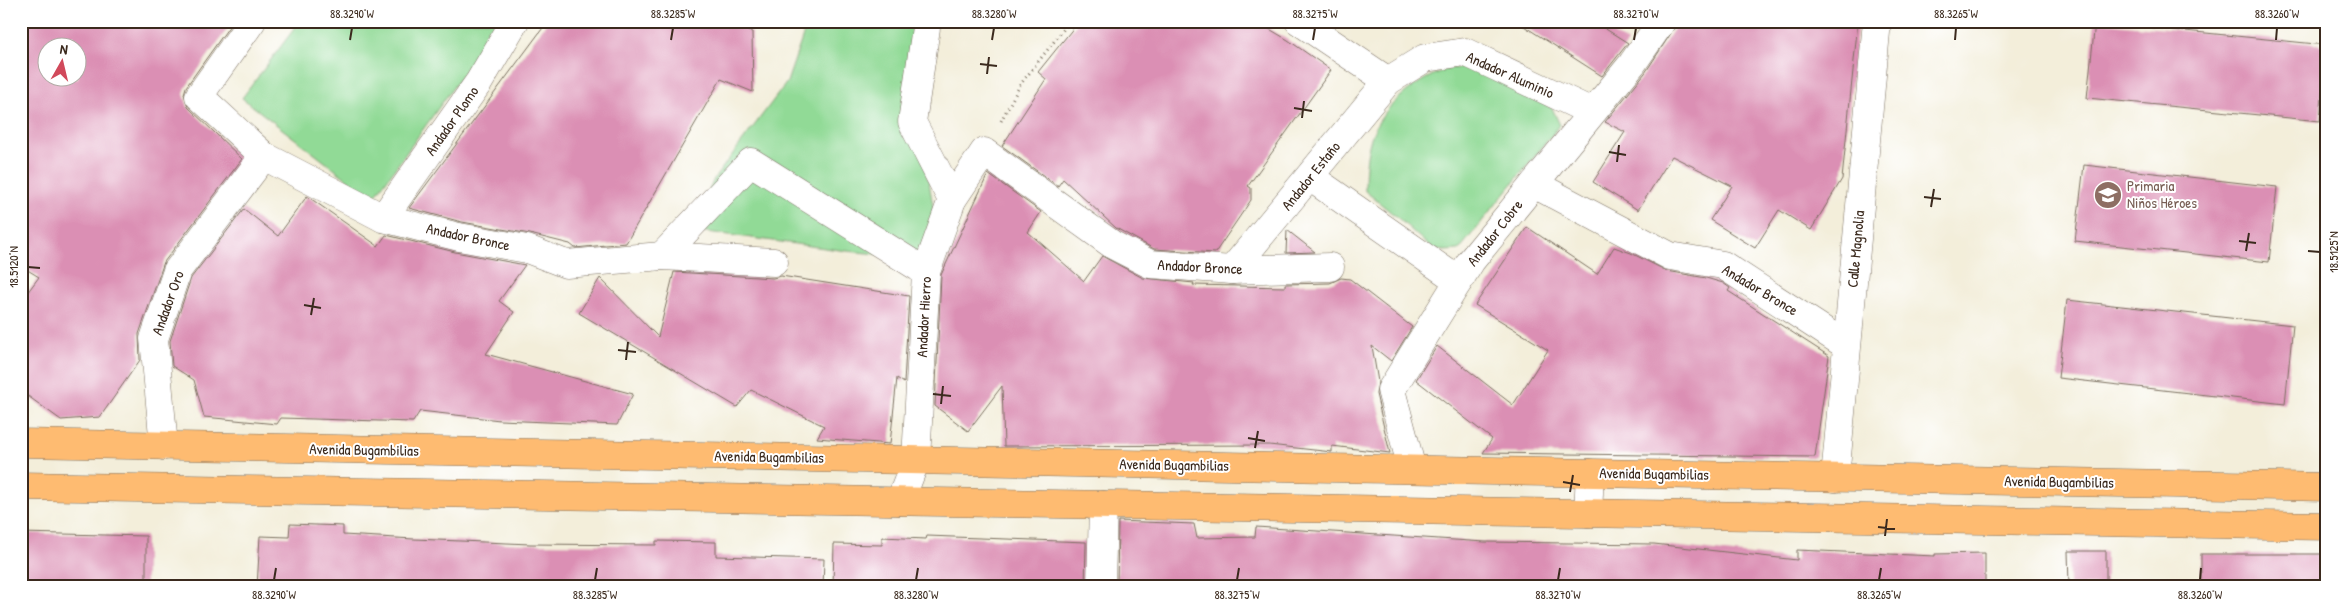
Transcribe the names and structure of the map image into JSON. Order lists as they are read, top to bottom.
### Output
{
  "streets": {
    "main road": ["Avenida Bugambilias"],
    "street": [
      "Andador Aluminio",
      "Andador Plomo",
      "Andador Estaño",
      "Andador Cobre",
      "Andador Bronce",
      "Calle Magnolia",
      "Andador Oro",
      "Andador Hierro"
    ]
  },
  "crossings": [
    ["Andador Aluminio", "Andador Estaño"],
    ["Andador Aluminio", "Andador Cobre"],
    ["Andador Plomo", "Andador Bronce"],
    ["Andador Estaño", "Andador Bronce"],
    ["Andador Cobre", "Andador Bronce"],
    ["Andador Cobre", "Avenida Bugambilias"],
    ["Andador Bronce", "Calle Magnolia"],
    ["Andador Bronce", "Andador Oro"],
    ["Andador Bronce", "Andador Hierro"],
    ["Calle Magnolia", "Avenida Bugambilias"],
    ["Andador Oro", "Avenida Bugambilias"],
    ["Andador Hierro", "Avenida Bugambilias"]
  ],
  "places": {
    "school or university": ["Primaria Niños Héroes"]
  },
  "north": "top",
  "coordinates": [
    "88.3290°W",
    "88.3285°W",
    "88.3280°W",
    "88.3275°W",
    "88.3270°W",
    "88.3265°W",
    "88.3260°W",
    "18.5125°N",
    "18.5120°N"
  ]
}
